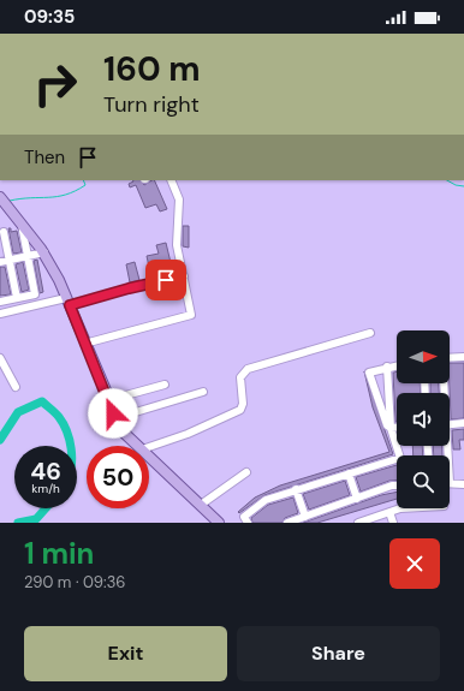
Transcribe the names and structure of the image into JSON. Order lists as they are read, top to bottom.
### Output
{
  "north": "right",
  "page": {
    "status": "09:35",
    "turn": ["160 m", "Turn right"],
    "then": "Then",
    "speed": "46 km/h",
    "limit": "50",
    "heading": ["1 min", "290 m · 09:36"],
    "buttons": ["Exit", "Share"]
  }
}
